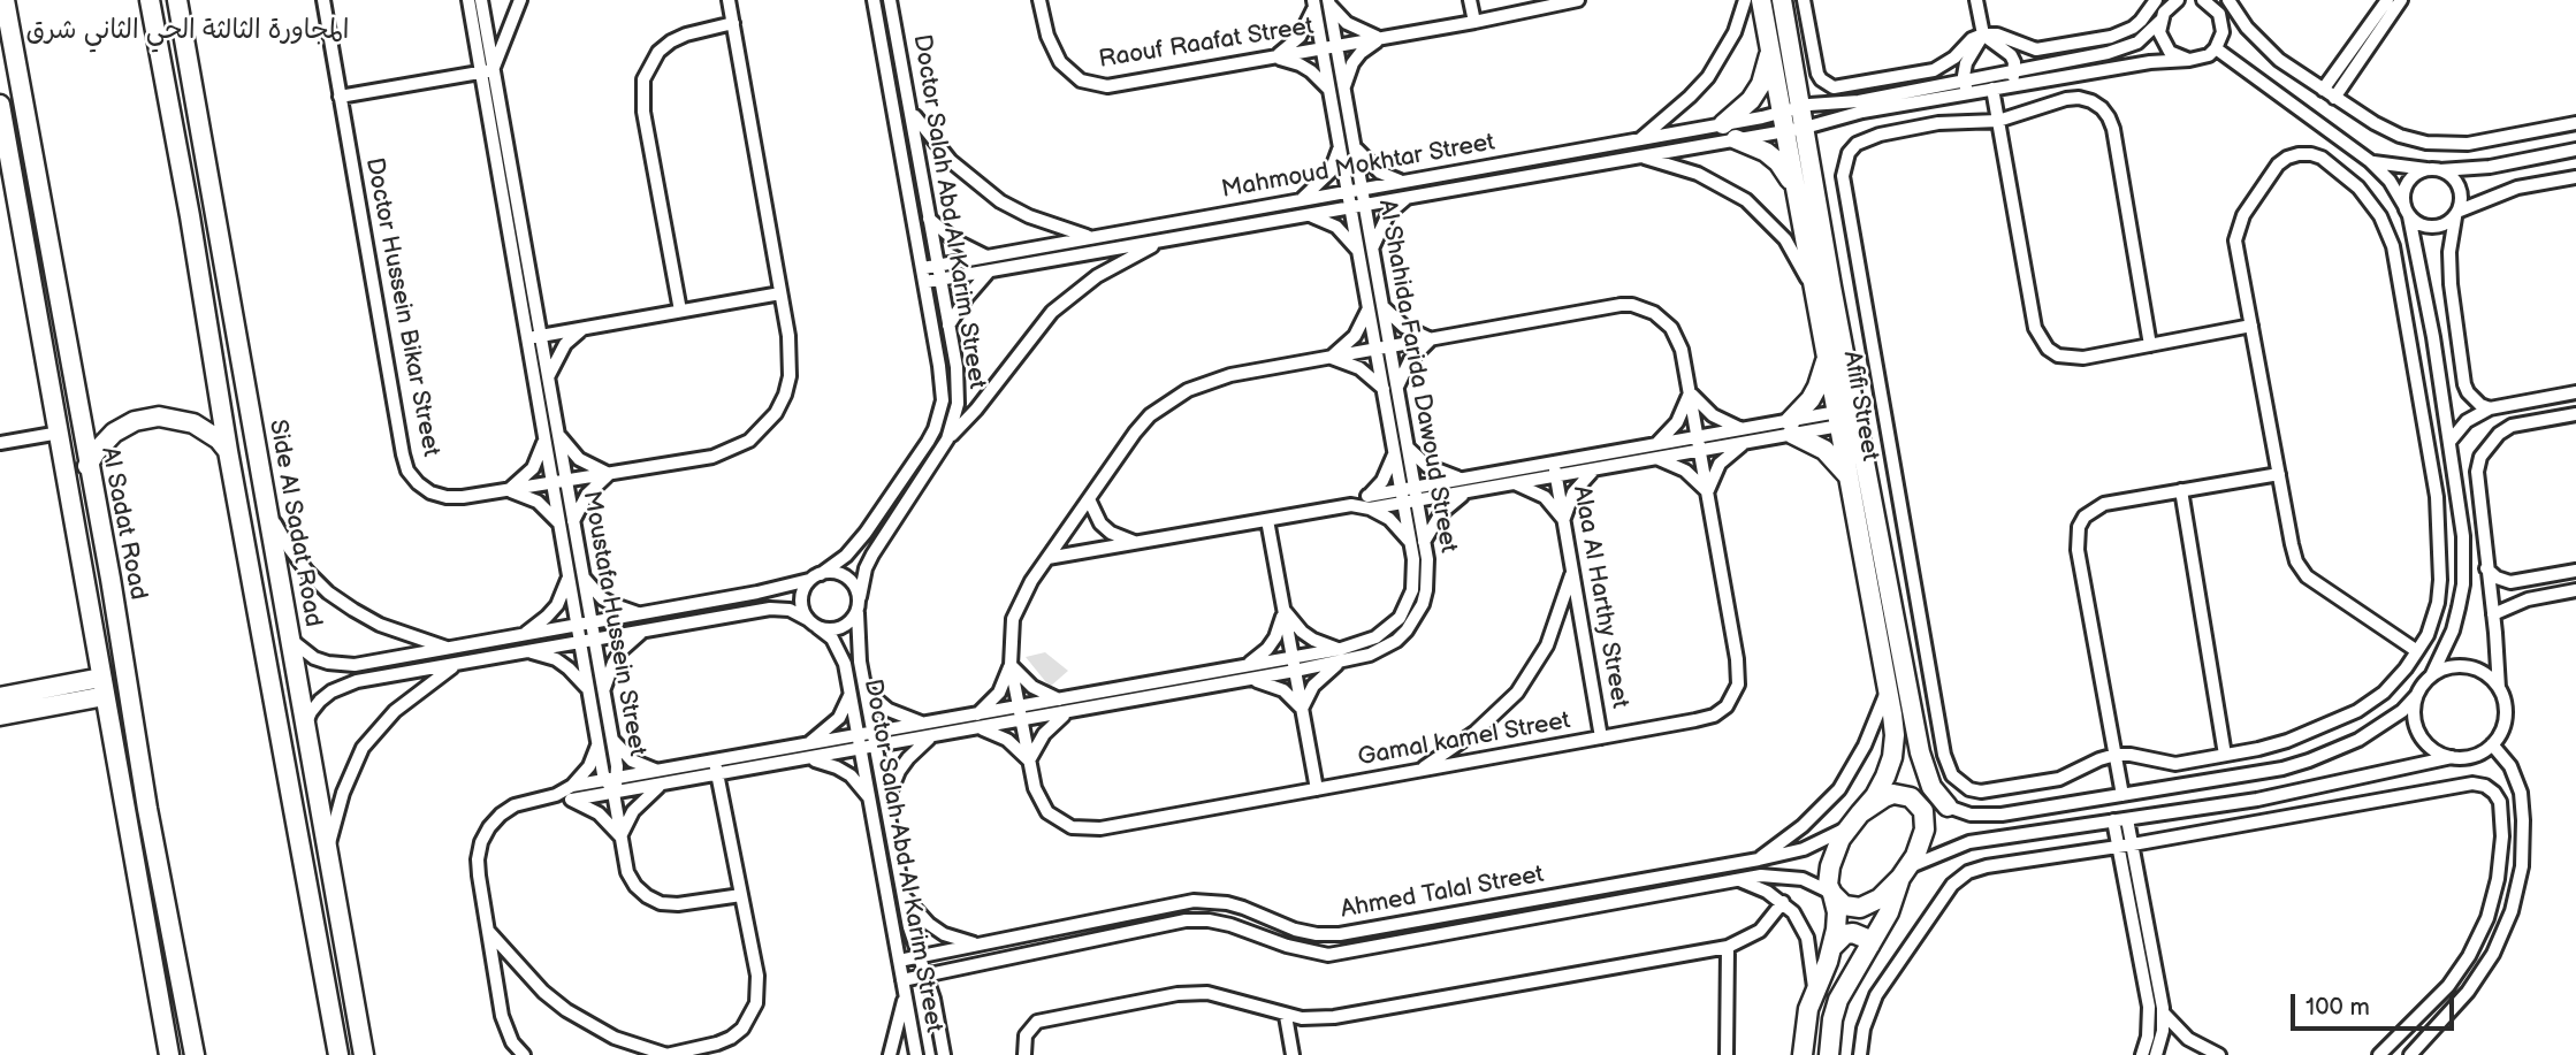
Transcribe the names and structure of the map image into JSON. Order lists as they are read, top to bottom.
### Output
{
  "streets": {
    "street": [
      "Raouf Raafat Street",
      "Mahmoud Mokhtar Street",
      "Doctor Salah Abd Al Karim Street",
      "Doctor Hussein Bikar Street",
      "Al Shahida Farida Dawoud Street",
      "Afifi Street",
      "Al Sadat Road",
      "Side Al Sadat Road",
      "Alaa Al Harthy Street",
      "Moustafa Hussein Street",
      "Gamal kamel Street",
      "Ahmed Talal Street"
    ]
  },
  "crossings": [
    ["Raouf Raafat Street", "Al Shahida Farida Dawoud Street"],
    ["Mahmoud Mokhtar Street", "Doctor Salah Abd Al Karim Street"],
    ["Mahmoud Mokhtar Street", "Al Shahida Farida Dawoud Street"],
    ["Mahmoud Mokhtar Street", "Afifi Street"],
    ["Doctor Salah Abd Al Karim Street", "Al Shahida Farida Dawoud Street"],
    ["Doctor Salah Abd Al Karim Street", "Side Al Sadat Road"],
    ["Doctor Salah Abd Al Karim Street", "Moustafa Hussein Street"],
    ["Doctor Salah Abd Al Karim Street", "Ahmed Talal Street"],
    ["Doctor Hussein Bikar Street", "Moustafa Hussein Street"],
    ["Al Shahida Farida Dawoud Street", "Moustafa Hussein Street"],
    ["Al Shahida Farida Dawoud Street", "Gamal kamel Street"],
    ["Afifi Street", "Ahmed Talal Street"],
    ["Alaa Al Harthy Street", "Gamal kamel Street"]
  ],
  "districts": ["المجاورة الثالثة الحي الثاني شرق"],
  "scale_bar": "100 m"
}
